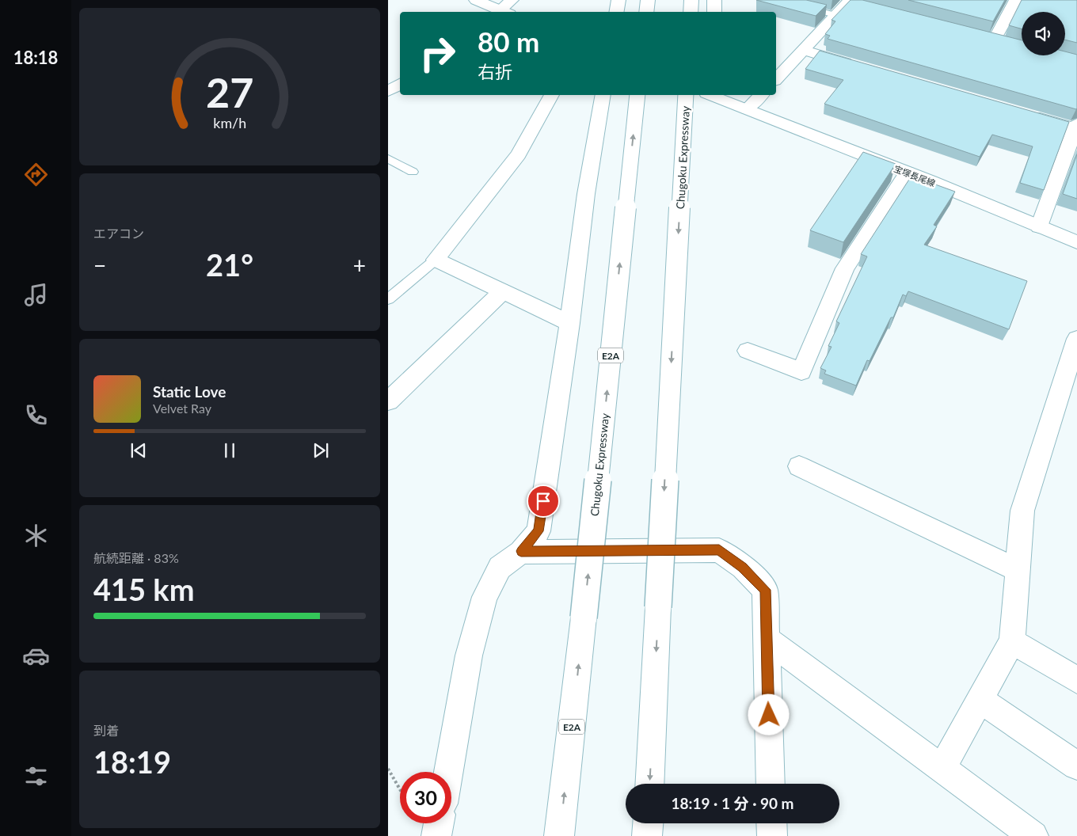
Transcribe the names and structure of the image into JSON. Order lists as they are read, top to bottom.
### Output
{
  "streets": {
    "main road": ["Chugoku Expressway", "宝塚長尾線", "E2A"]
  },
  "page": {
    "tabs": "18:18",
    "turn": ["80 m", "右折"],
    "tile": [
      "エアコン",
      ["航続距離 · 83%", "415 km"],
      ["到着", "18:19"]
    ],
    "heat": ["−", "21°", "+"],
    "song": ["Static Love", "Velvet Ray"],
    "limit": "30",
    "trip": "18:19 · 1 分 · 90 m",
    "gauge": ["27", "km/h"]
  }
}
